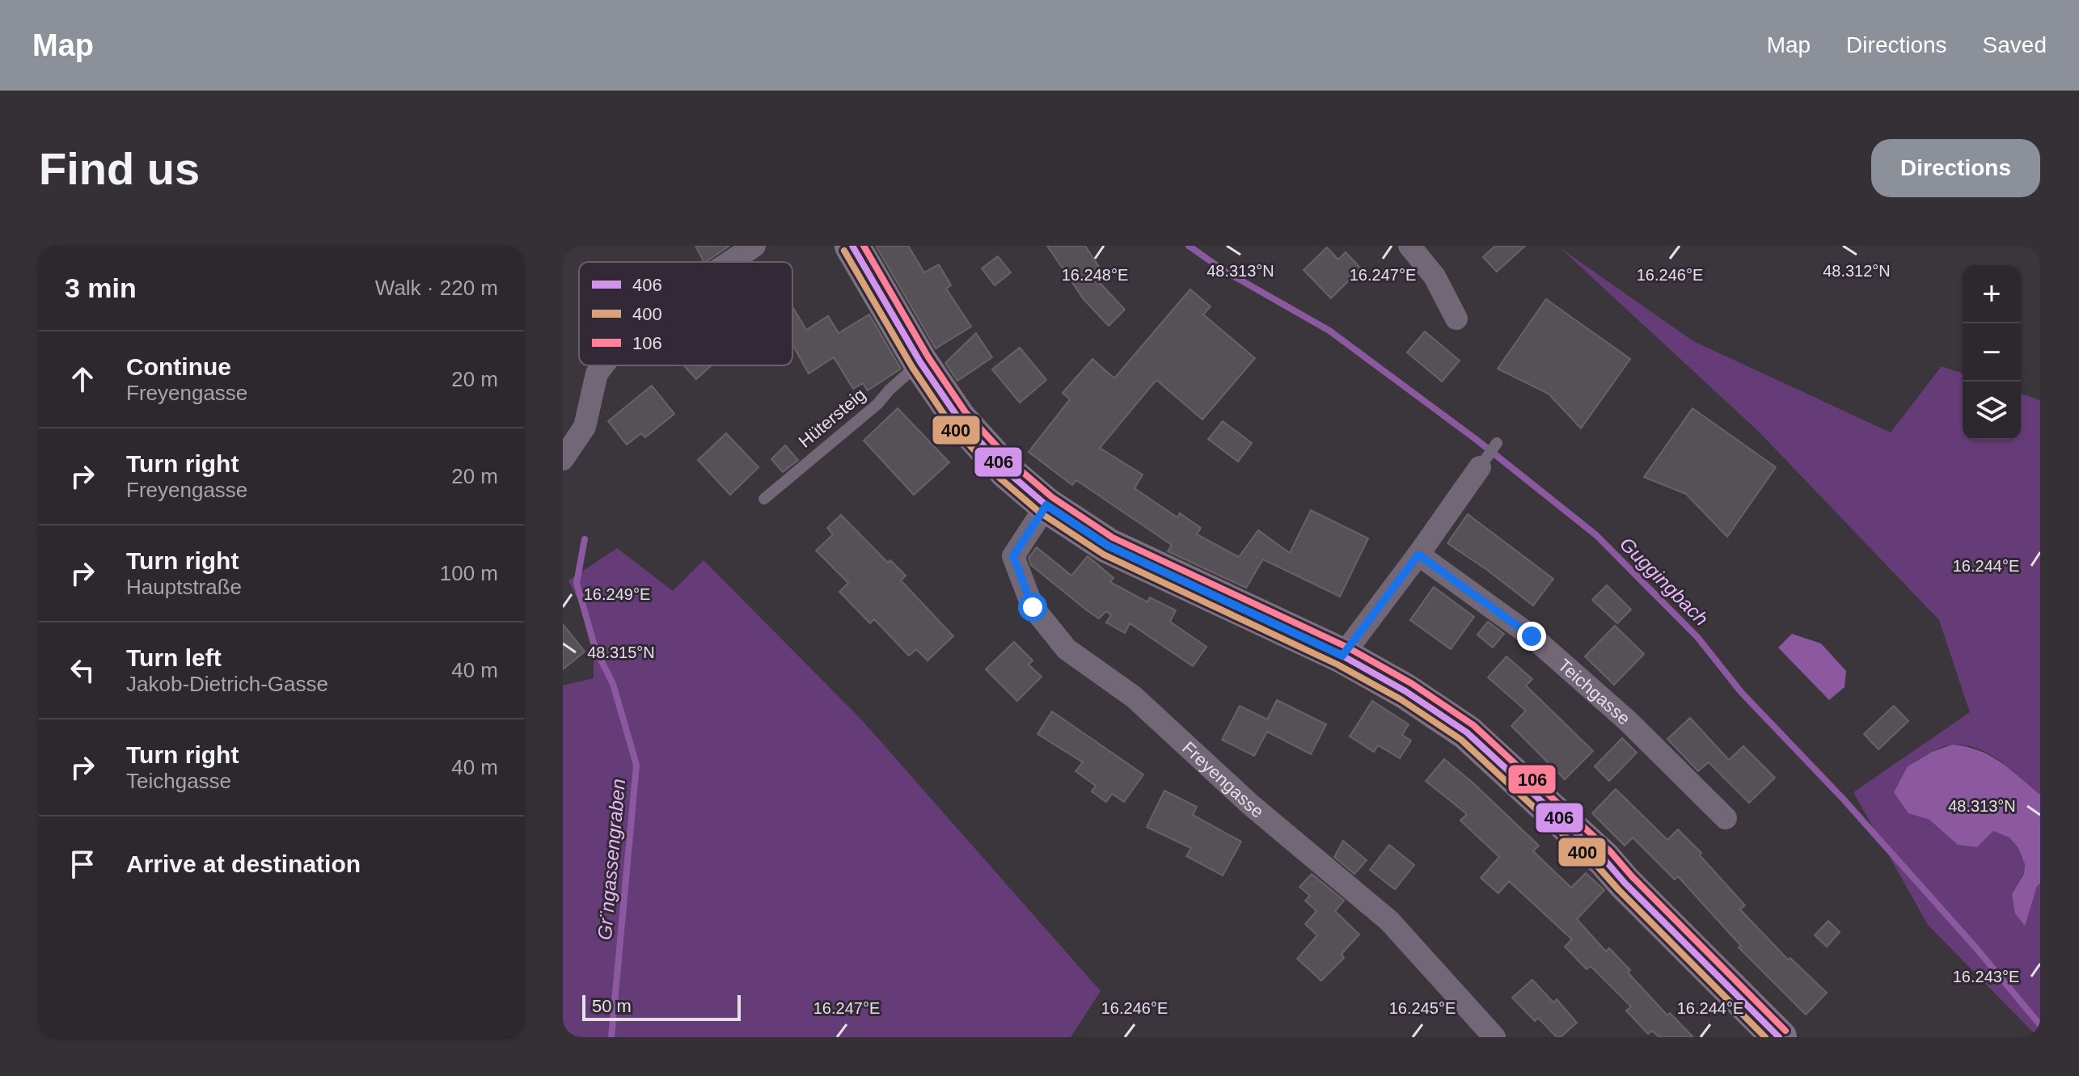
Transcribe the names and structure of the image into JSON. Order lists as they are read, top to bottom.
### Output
{
  "streets": {
    "street": ["Teichgasse", "Freyengasse"],
    "lane": ["Hütersteig"]
  },
  "water": ["Guggingbach", "Gr¨ngassengraben"],
  "lines": ["transit line 406", "transit line 106", "transit line 400"],
  "legend": ["406", "400", "106"],
  "scale_bar": "50 m",
  "page": {
    "header": "Map",
    "nav": ["Map", "Directions", "Saved"],
    "buttons": "Directions",
    "title": "Find us",
    "heading": ["3 min", "Walk · 220 m"],
    "map_buttons": ["+", "−"],
    "list": [
      ["Continue", "Freyengasse", "20 m"],
      ["Turn right", "Freyengasse", "20 m"],
      ["Turn right", "Hauptstraße", "100 m"],
      ["Turn left", "Jakob-Dietrich-Gasse", "40 m"],
      ["Turn right", "Teichgasse", "40 m"],
      "Arrive at destination"
    ],
    "scale": "50 m"
  },
  "coordinates": [
    "48.313°N",
    "48.312°N",
    "16.248°E",
    "16.247°E",
    "16.246°E",
    "16.244°E",
    "16.249°E",
    "48.315°N",
    "16.243°E",
    "16.245°E"
  ]
}
